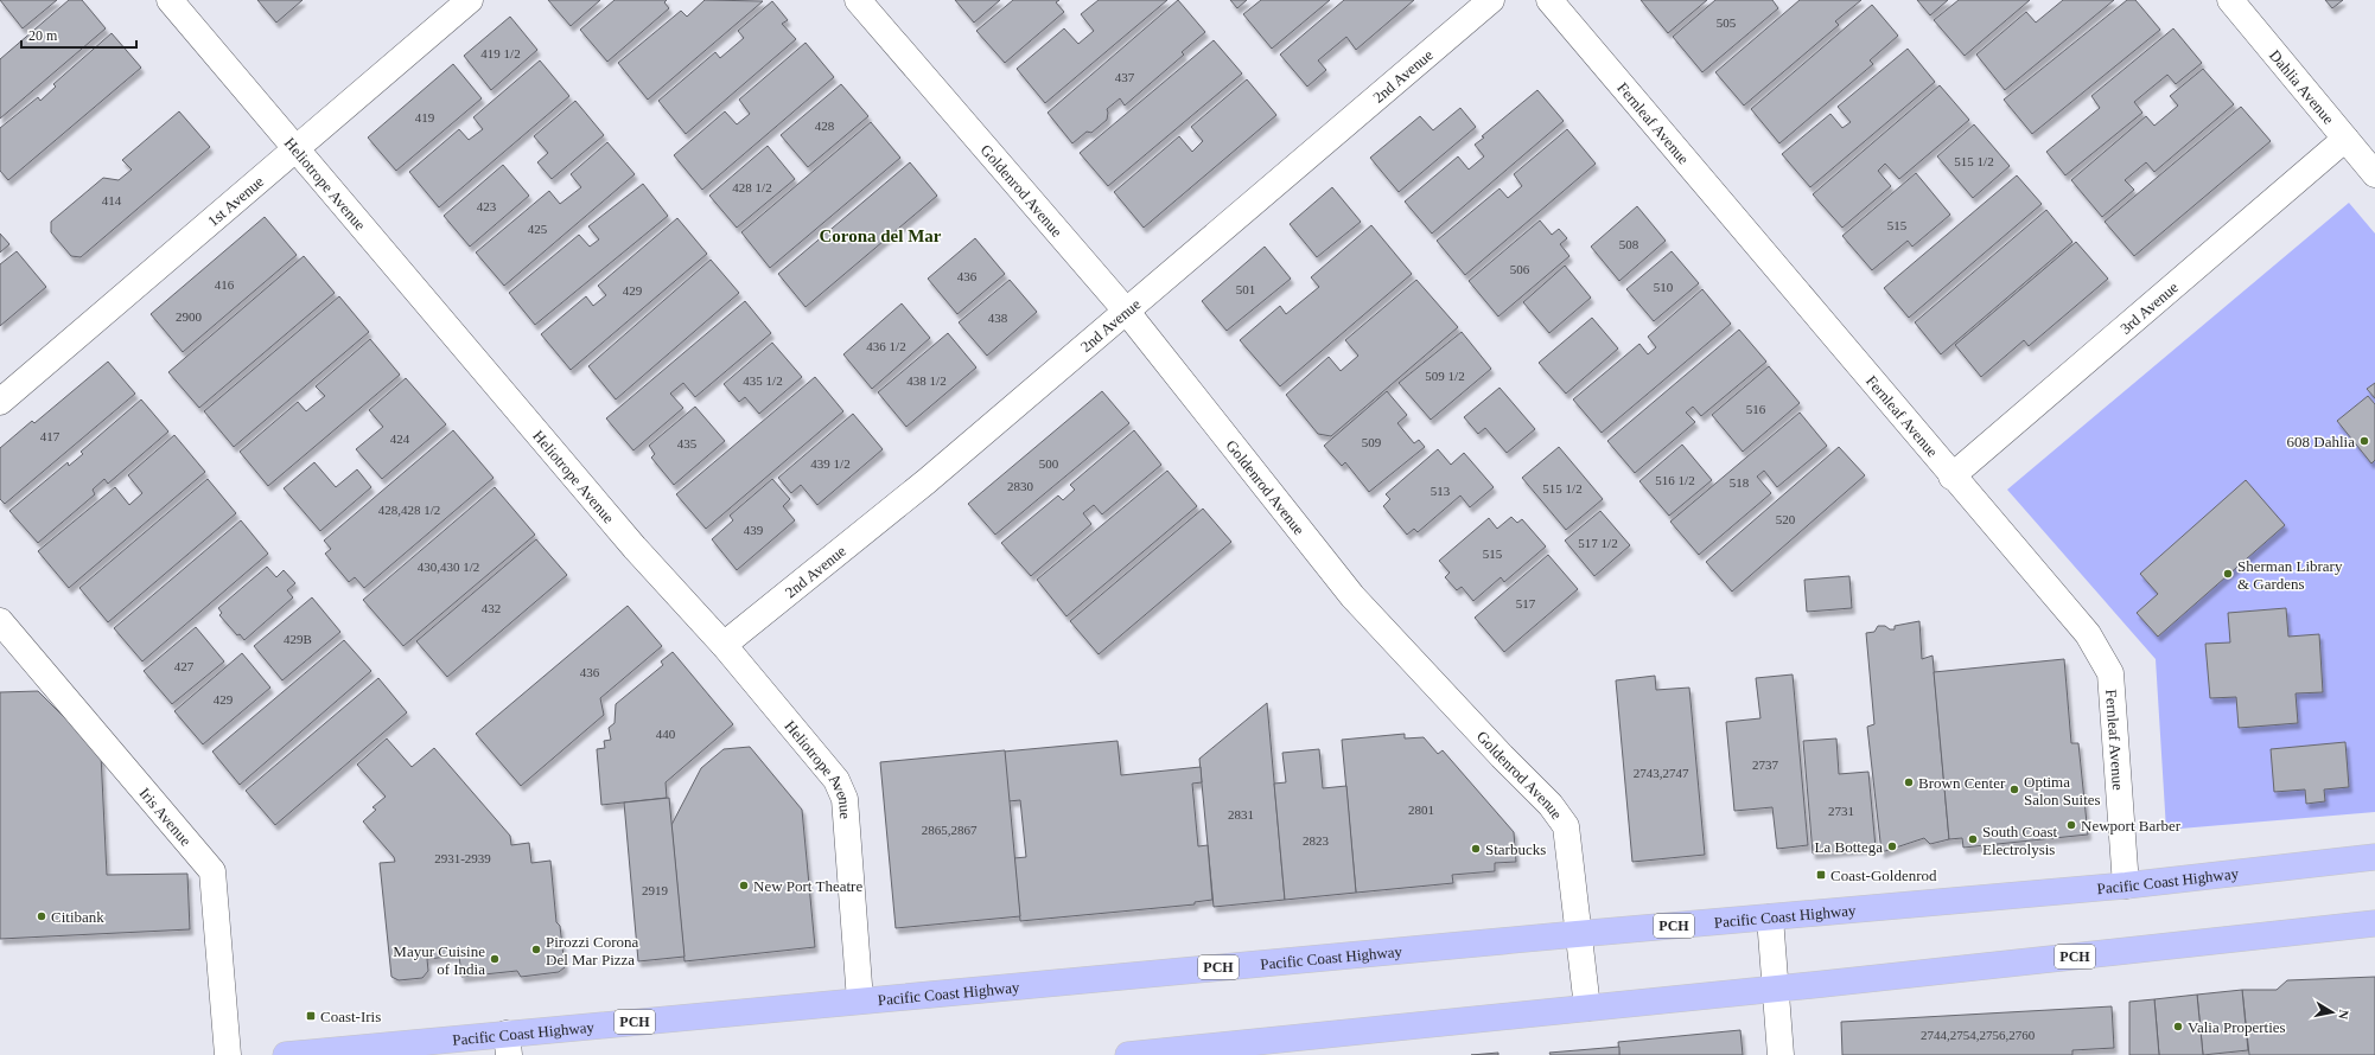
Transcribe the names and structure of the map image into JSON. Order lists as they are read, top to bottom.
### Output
{
  "streets": {
    "highway": ["Pacific Coast Highway", "PCH"],
    "street": [
      "2nd Avenue",
      "Dahlia Avenue",
      "Fernleaf Avenue",
      "Heliotrope Avenue",
      "Goldenrod Avenue",
      "1st Avenue",
      "3rd Avenue",
      "Iris Avenue"
    ]
  },
  "crossings": [
    ["2nd Avenue", "Heliotrope Avenue"],
    ["2nd Avenue", "Goldenrod Avenue"],
    ["Dahlia Avenue", "3rd Avenue"],
    ["Fernleaf Avenue", "3rd Avenue"],
    ["Fernleaf Avenue", "Pacific Coast Highway"],
    ["Heliotrope Avenue", "1st Avenue"],
    ["Heliotrope Avenue", "Pacific Coast Highway"],
    ["Goldenrod Avenue", "Pacific Coast Highway"],
    ["Goldenrod Avenue", "PCH"]
  ],
  "districts": ["Corona del Mar"],
  "places": {
    "other": [
      "608 Dahlia",
      "Sherman Library & Gardens",
      "Brown Center",
      "Optima Salon Suites",
      "Newport Barber",
      "South Coast Electrolysis",
      "La Bottega",
      "Starbucks",
      "New Port Theatre",
      "Citibank",
      "Pirozzi Corona Del Mar Pizza",
      "Mayur Cuisine of India",
      "Valia Properties"
    ],
    "transit": ["Coast-Goldenrod", "Coast-Iris"]
  },
  "house_numbers": [
    "505",
    "419 1/2",
    "437",
    "419",
    "428",
    "515 1/2",
    "428 1/2",
    "414",
    "423",
    "515",
    "425",
    "508",
    "506",
    "436",
    "416",
    "510",
    "501",
    "429",
    "2900",
    "438",
    "436 1/2",
    "509 1/2",
    "435 1/2",
    "438 1/2",
    "516",
    "417",
    "424",
    "509",
    "435",
    "439 1/2",
    "500",
    "516 1/2",
    "518",
    "2830",
    "515 1/2",
    "513",
    "428,428 1/2",
    "520",
    "439",
    "517 1/2",
    "515",
    "430,430 1/2",
    "517",
    "432",
    "429B",
    "427",
    "436",
    "429",
    "440",
    "2737",
    "2743,2747",
    "2801",
    "2731",
    "2831",
    "2865,2867",
    "2823",
    "2931-2939",
    "2919",
    "2744,2754,2756,2760"
  ],
  "scale_bar": "20 m",
  "north": "right"
}
